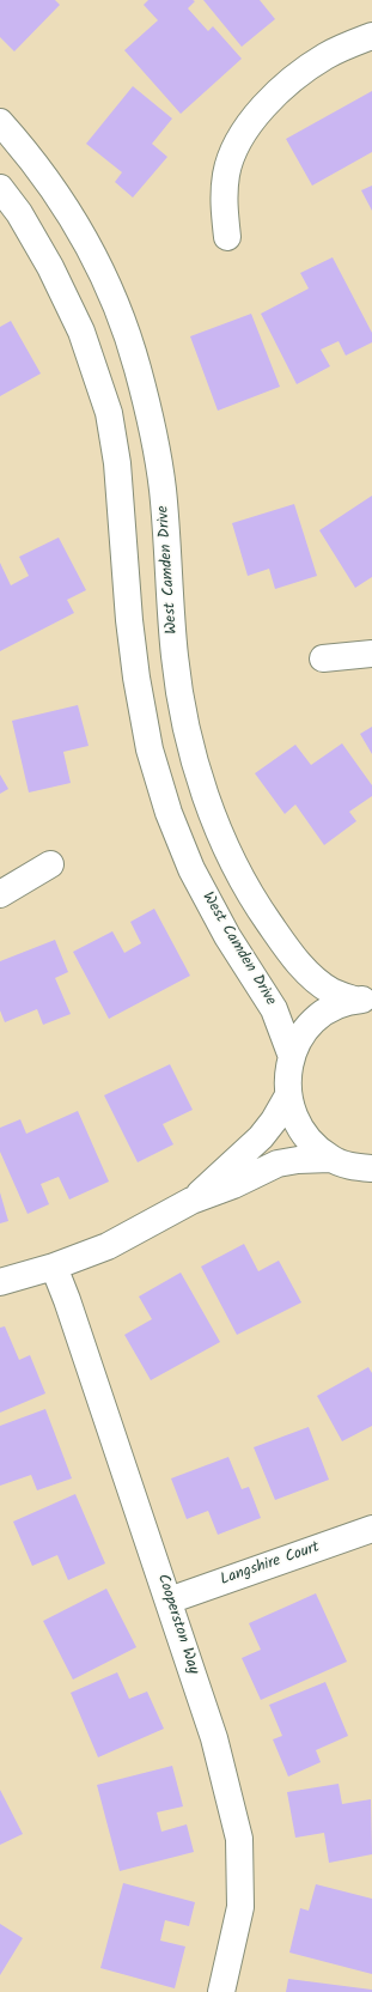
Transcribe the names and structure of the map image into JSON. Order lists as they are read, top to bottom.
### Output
{
  "streets": {
    "street": ["West Camden Drive", "Langshire Court", "Cooperston Way"]
  },
  "crossings": [
    ["Langshire Court", "Cooperston Way"]
  ]
}
